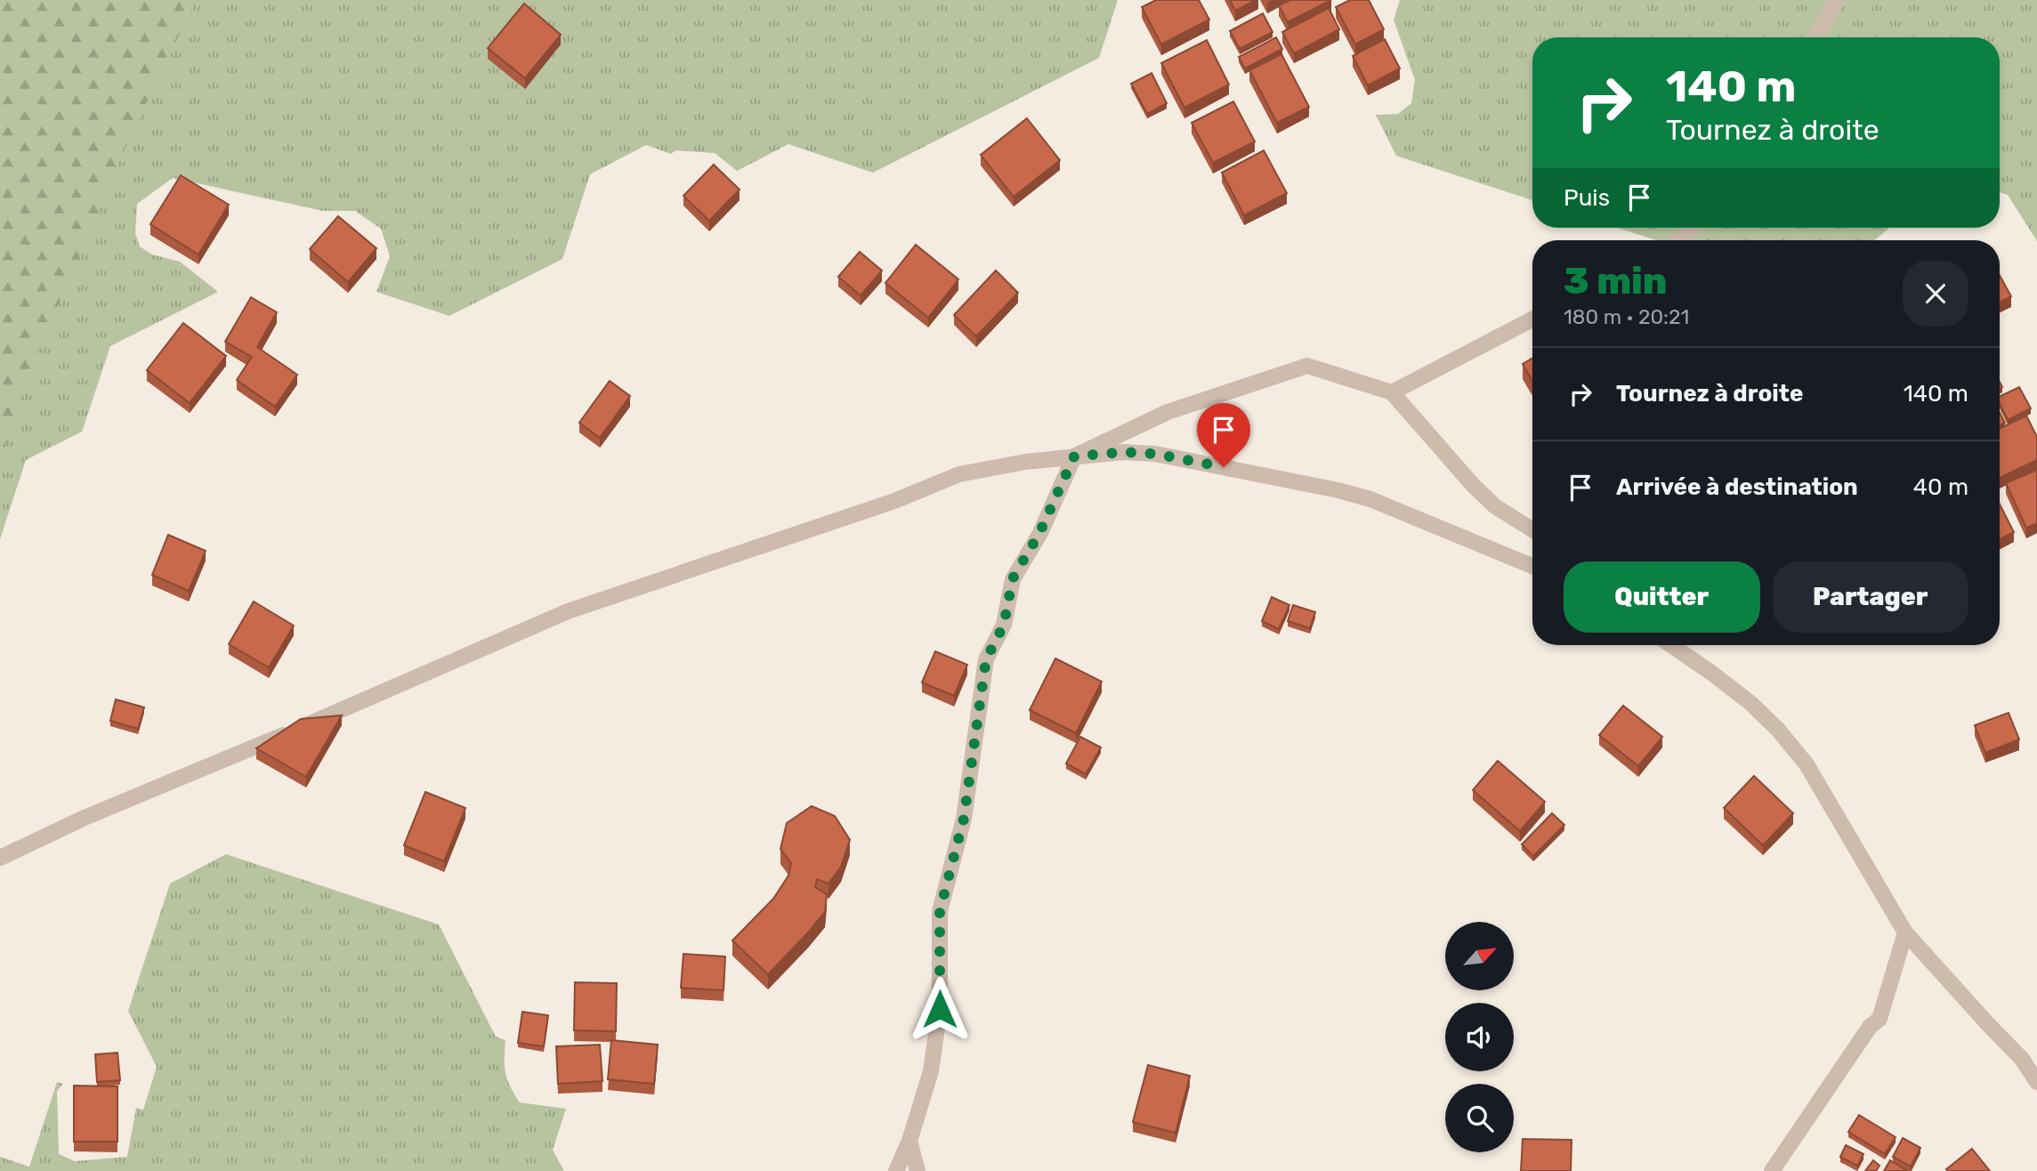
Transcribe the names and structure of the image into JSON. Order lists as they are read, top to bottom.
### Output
{
  "north": "top right",
  "page": {
    "turn": ["140 m", "Tournez à droite"],
    "then": "Puis",
    "heading": ["3 min", "180 m · 20:21"],
    "list": [
      {
        "name": "Tournez à droite",
        "value": "140 m"
      },
      {
        "name": "Arrivée à destination",
        "value": "40 m"
      }
    ],
    "buttons": ["Quitter", "Partager"]
  }
}
